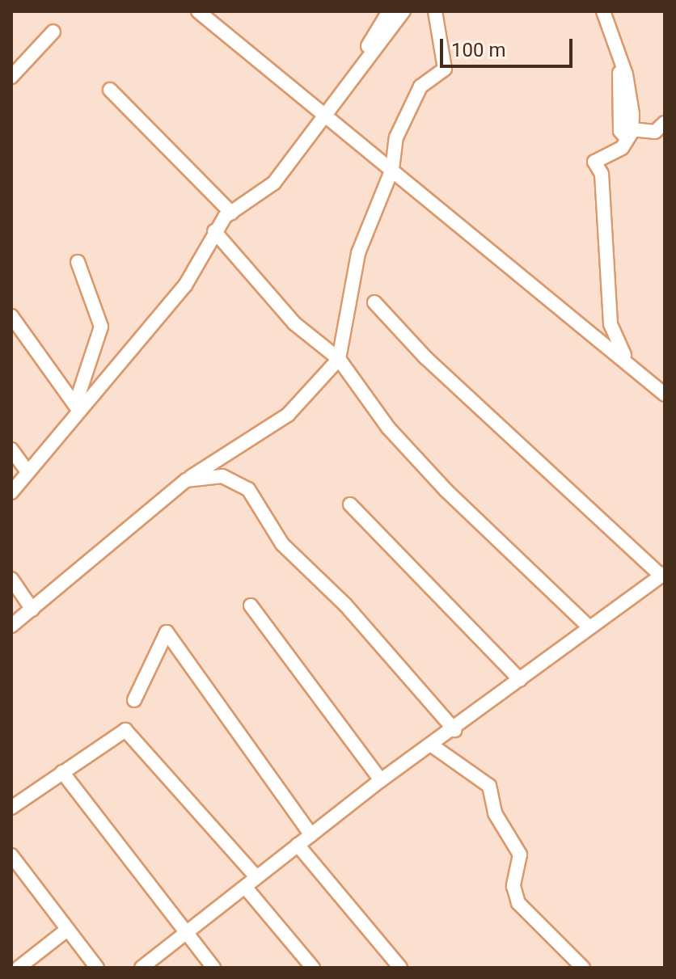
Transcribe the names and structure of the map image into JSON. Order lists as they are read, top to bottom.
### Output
{
  "scale_bar": "100 m"
}
